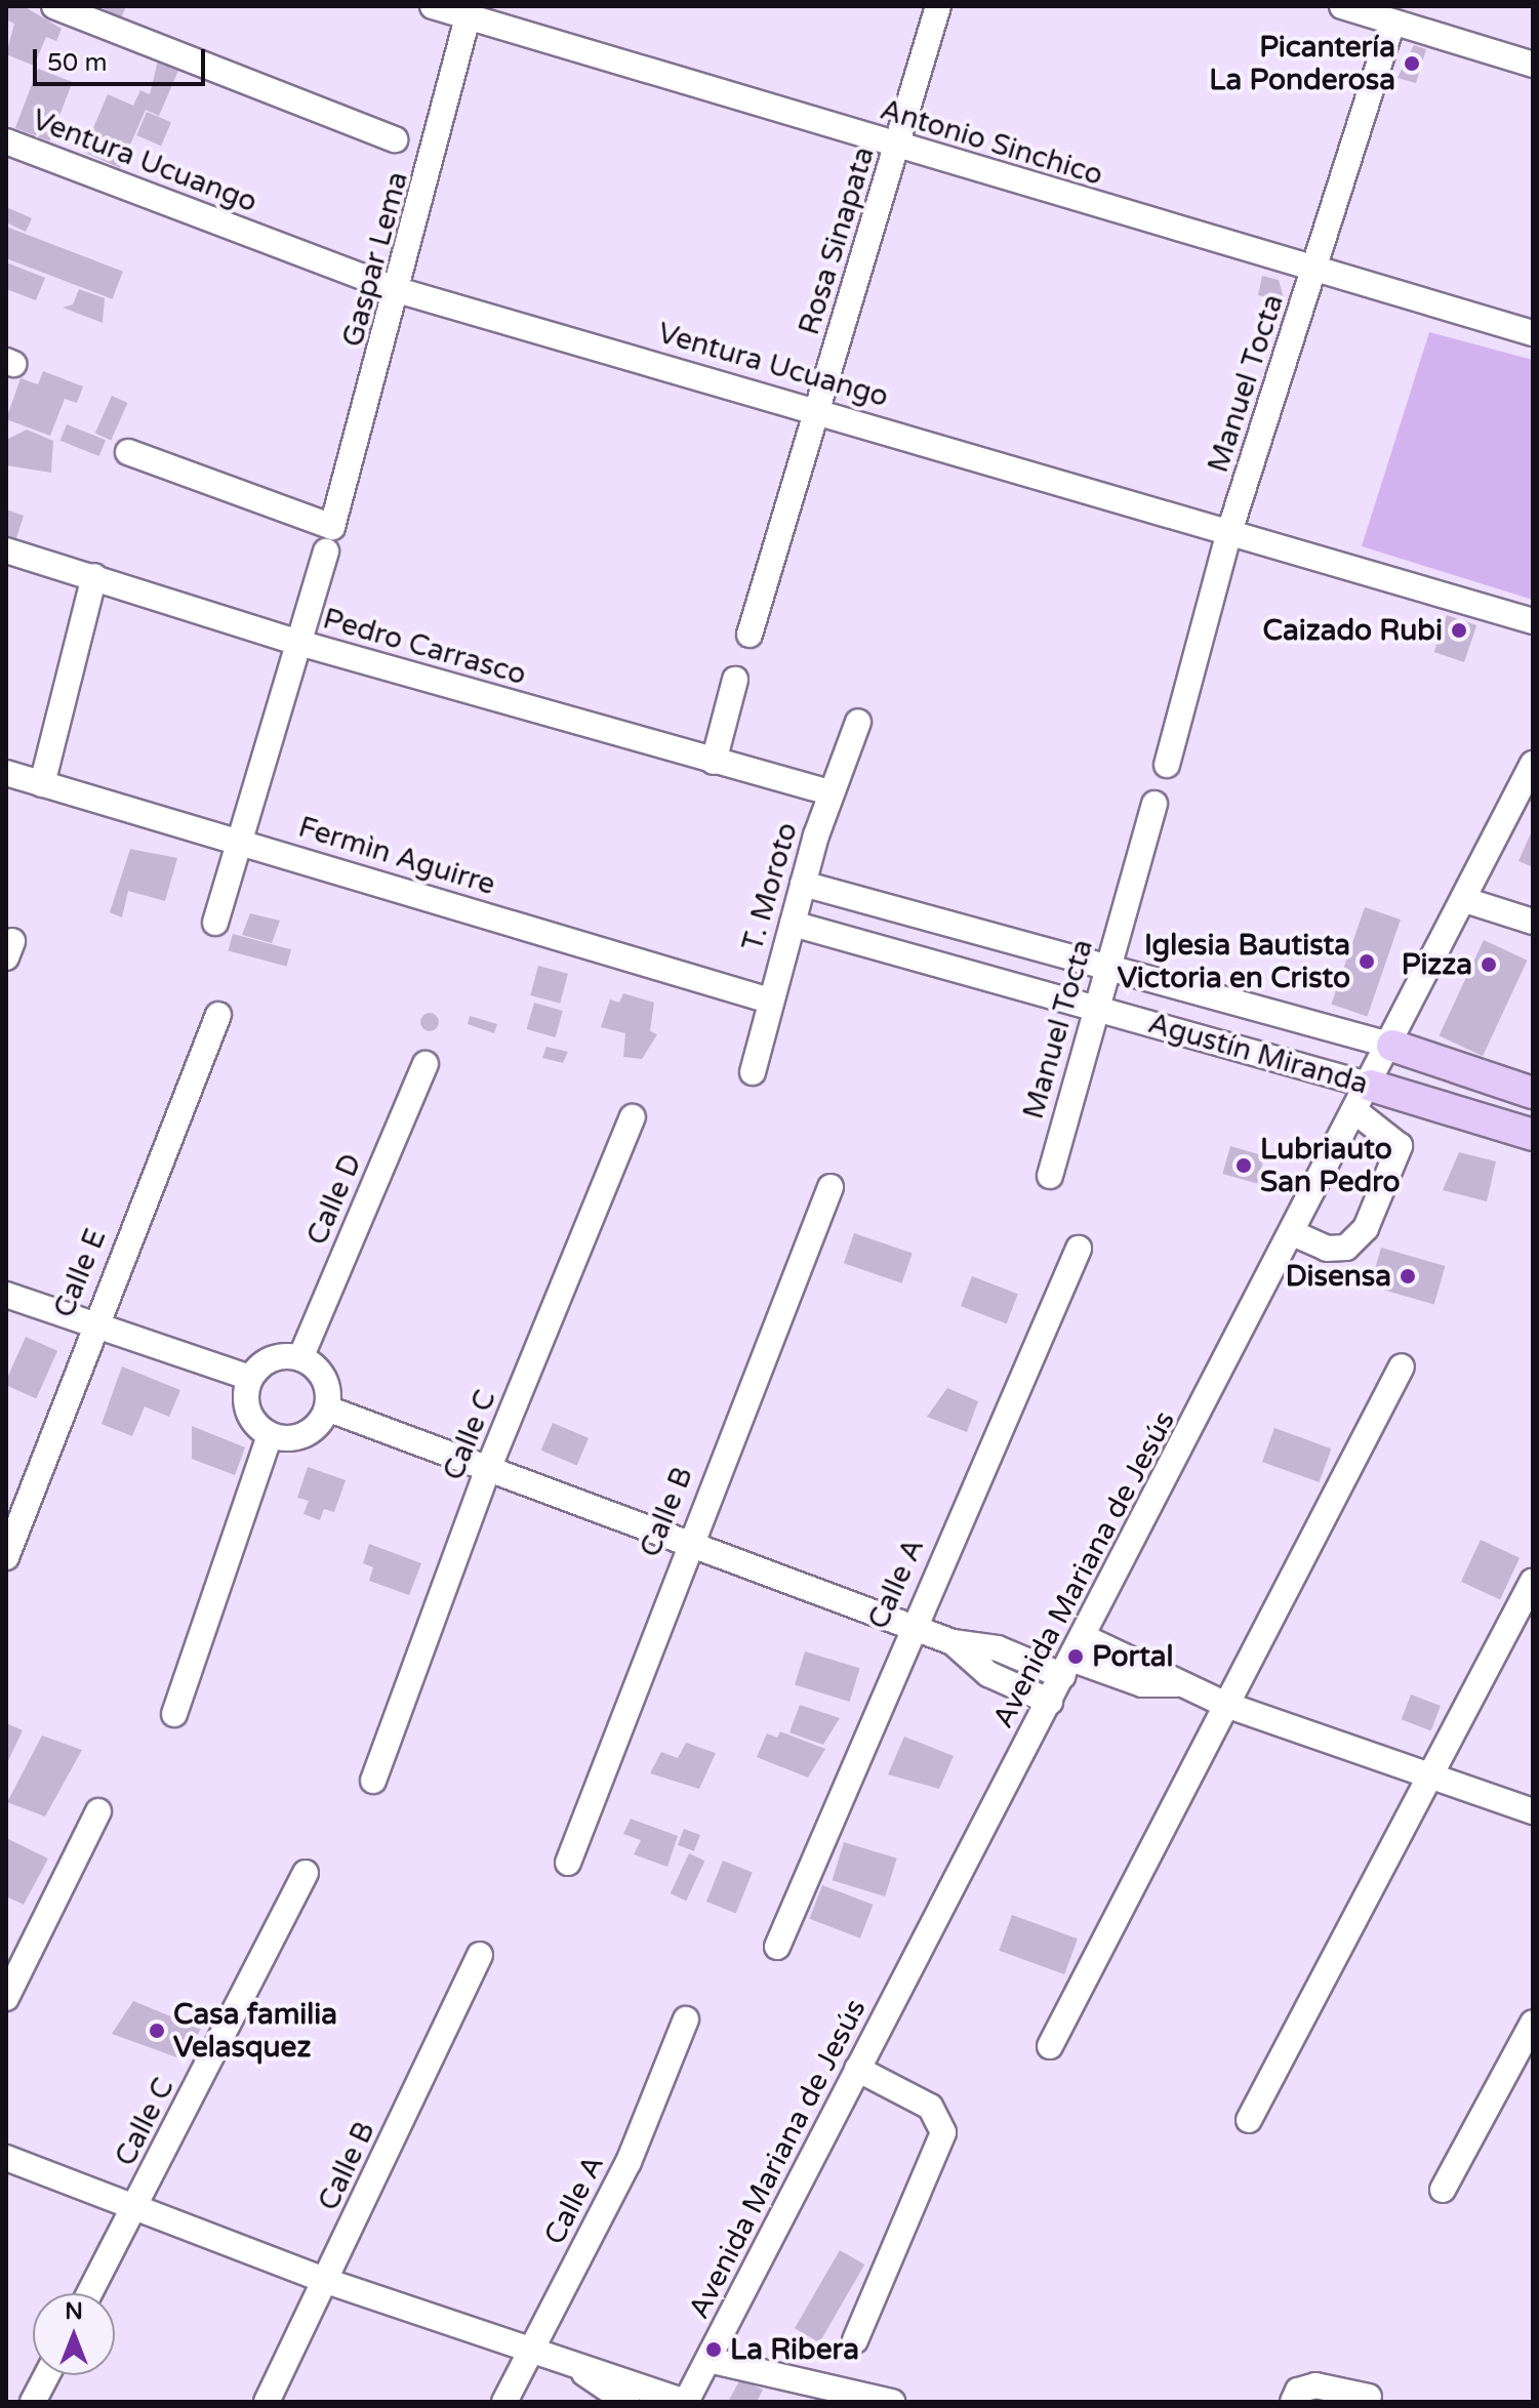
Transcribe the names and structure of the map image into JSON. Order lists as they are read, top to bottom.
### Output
{
  "streets": {
    "main road": ["Agustín Miranda"],
    "street": [
      "Antonio Sinchico",
      "Ventura Ucuango",
      "Rosa Sinapata",
      "Gaspar Lema",
      "Manuel Tocta",
      "Pedro Carrasco",
      "Fermìn Aguirre",
      "T. Moroto",
      "Calle D",
      "Calle E",
      "Calle C",
      "Calle B",
      "Avenida Mariana de Jesús",
      "Calle A"
    ]
  },
  "crossings": [
    ["Antonio Sinchico", "Rosa Sinapata"],
    ["Antonio Sinchico", "Gaspar Lema"],
    ["Antonio Sinchico", "Manuel Tocta"],
    ["Ventura Ucuango", "Rosa Sinapata"],
    ["Ventura Ucuango", "Gaspar Lema"],
    ["Ventura Ucuango", "Manuel Tocta"],
    ["Gaspar Lema", "Pedro Carrasco"],
    ["Gaspar Lema", "Fermìn Aguirre"],
    ["Manuel Tocta", "Agustín Miranda"],
    ["Pedro Carrasco", "T. Moroto"],
    ["Fermìn Aguirre", "T. Moroto"],
    ["T. Moroto", "Agustín Miranda"],
    ["Agustín Miranda", "Avenida Mariana de Jesús"]
  ],
  "places": [
    "Picantería La Ponderosa",
    "Caizado Rubi",
    "Iglesia Bautista Victoria en Cristo",
    "Pizza",
    "Lubriauto San Pedro",
    "Disensa",
    "Portal",
    "Casa familia Velasquez",
    "La Ribera"
  ],
  "scale_bar": "50 m",
  "north": "top"
}
